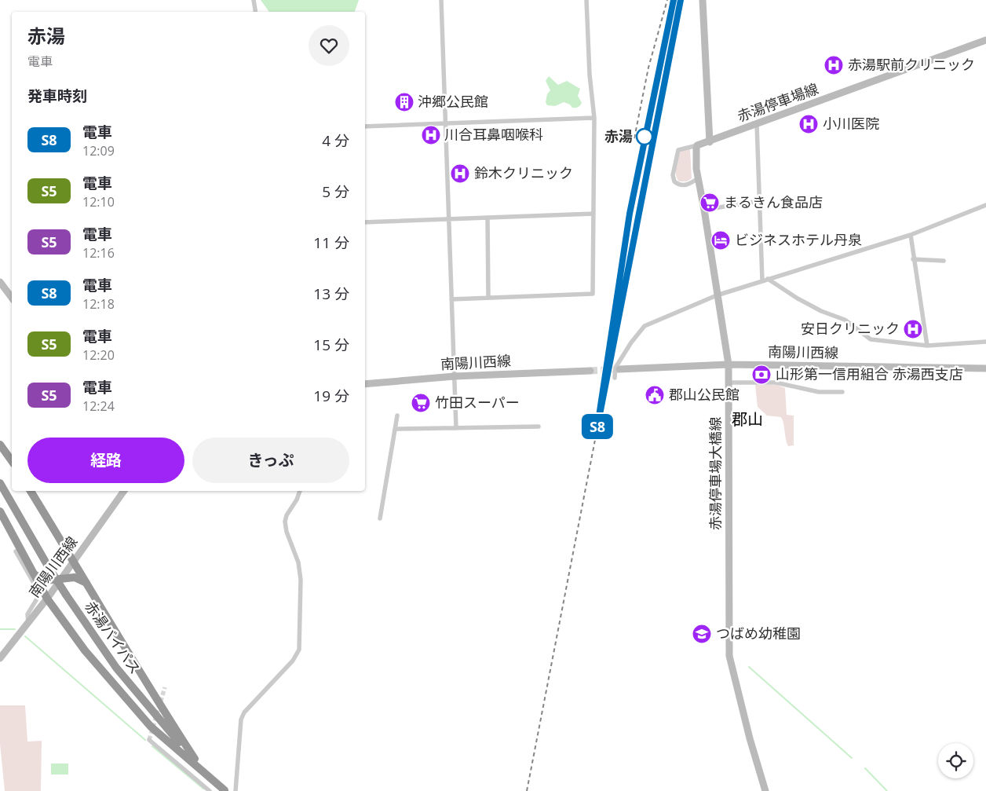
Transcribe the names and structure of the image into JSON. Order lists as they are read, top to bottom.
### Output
{
  "streets": {
    "highway": ["赤湯バイパス"],
    "main road": ["赤湯停車場線", "南陽川西線", "赤湯停車場大橋線"]
  },
  "crossings": [
    ["赤湯停車場線", "赤湯停車場大橋線"],
    ["南陽川西線", "赤湯停車場大橋線"]
  ],
  "districts": ["郡山"],
  "places": {
    "hospital": [
      "赤湯駅前クリニック",
      "小川医院",
      "川合耳鼻咽喉科",
      "鈴木クリニック",
      "安日クリニック"
    ],
    "building": ["沖郷公民館"],
    "other": ["赤湯"],
    "supermarket": ["まるきん食品店", "竹田スーパー"],
    "hotel": ["ビジネスホテル丹泉"],
    "bank": ["山形第一信用組合 赤湯西支店"],
    "public building": ["郡山公民館"],
    "school or university": ["つばめ幼稚園"]
  },
  "page": {
    "on_map": "S8",
    "heading": [
      ["赤湯", "電車"],
      "発車時刻"
    ],
    "list": [
      {
        "mark": "S8",
        "name": "電車",
        "note": "12:09",
        "value": "4 分"
      },
      {
        "mark": "S5",
        "name": "電車",
        "note": "12:10",
        "value": "5 分"
      },
      {
        "mark": "S5",
        "name": "電車",
        "note": "12:16",
        "value": "11 分"
      },
      {
        "mark": "S8",
        "name": "電車",
        "note": "12:18",
        "value": "13 分"
      },
      {
        "mark": "S5",
        "name": "電車",
        "note": "12:20",
        "value": "15 分"
      },
      {
        "mark": "S5",
        "name": "電車",
        "note": "12:24",
        "value": "19 分"
      }
    ],
    "buttons": ["経路", "きっぷ"]
  }
}
